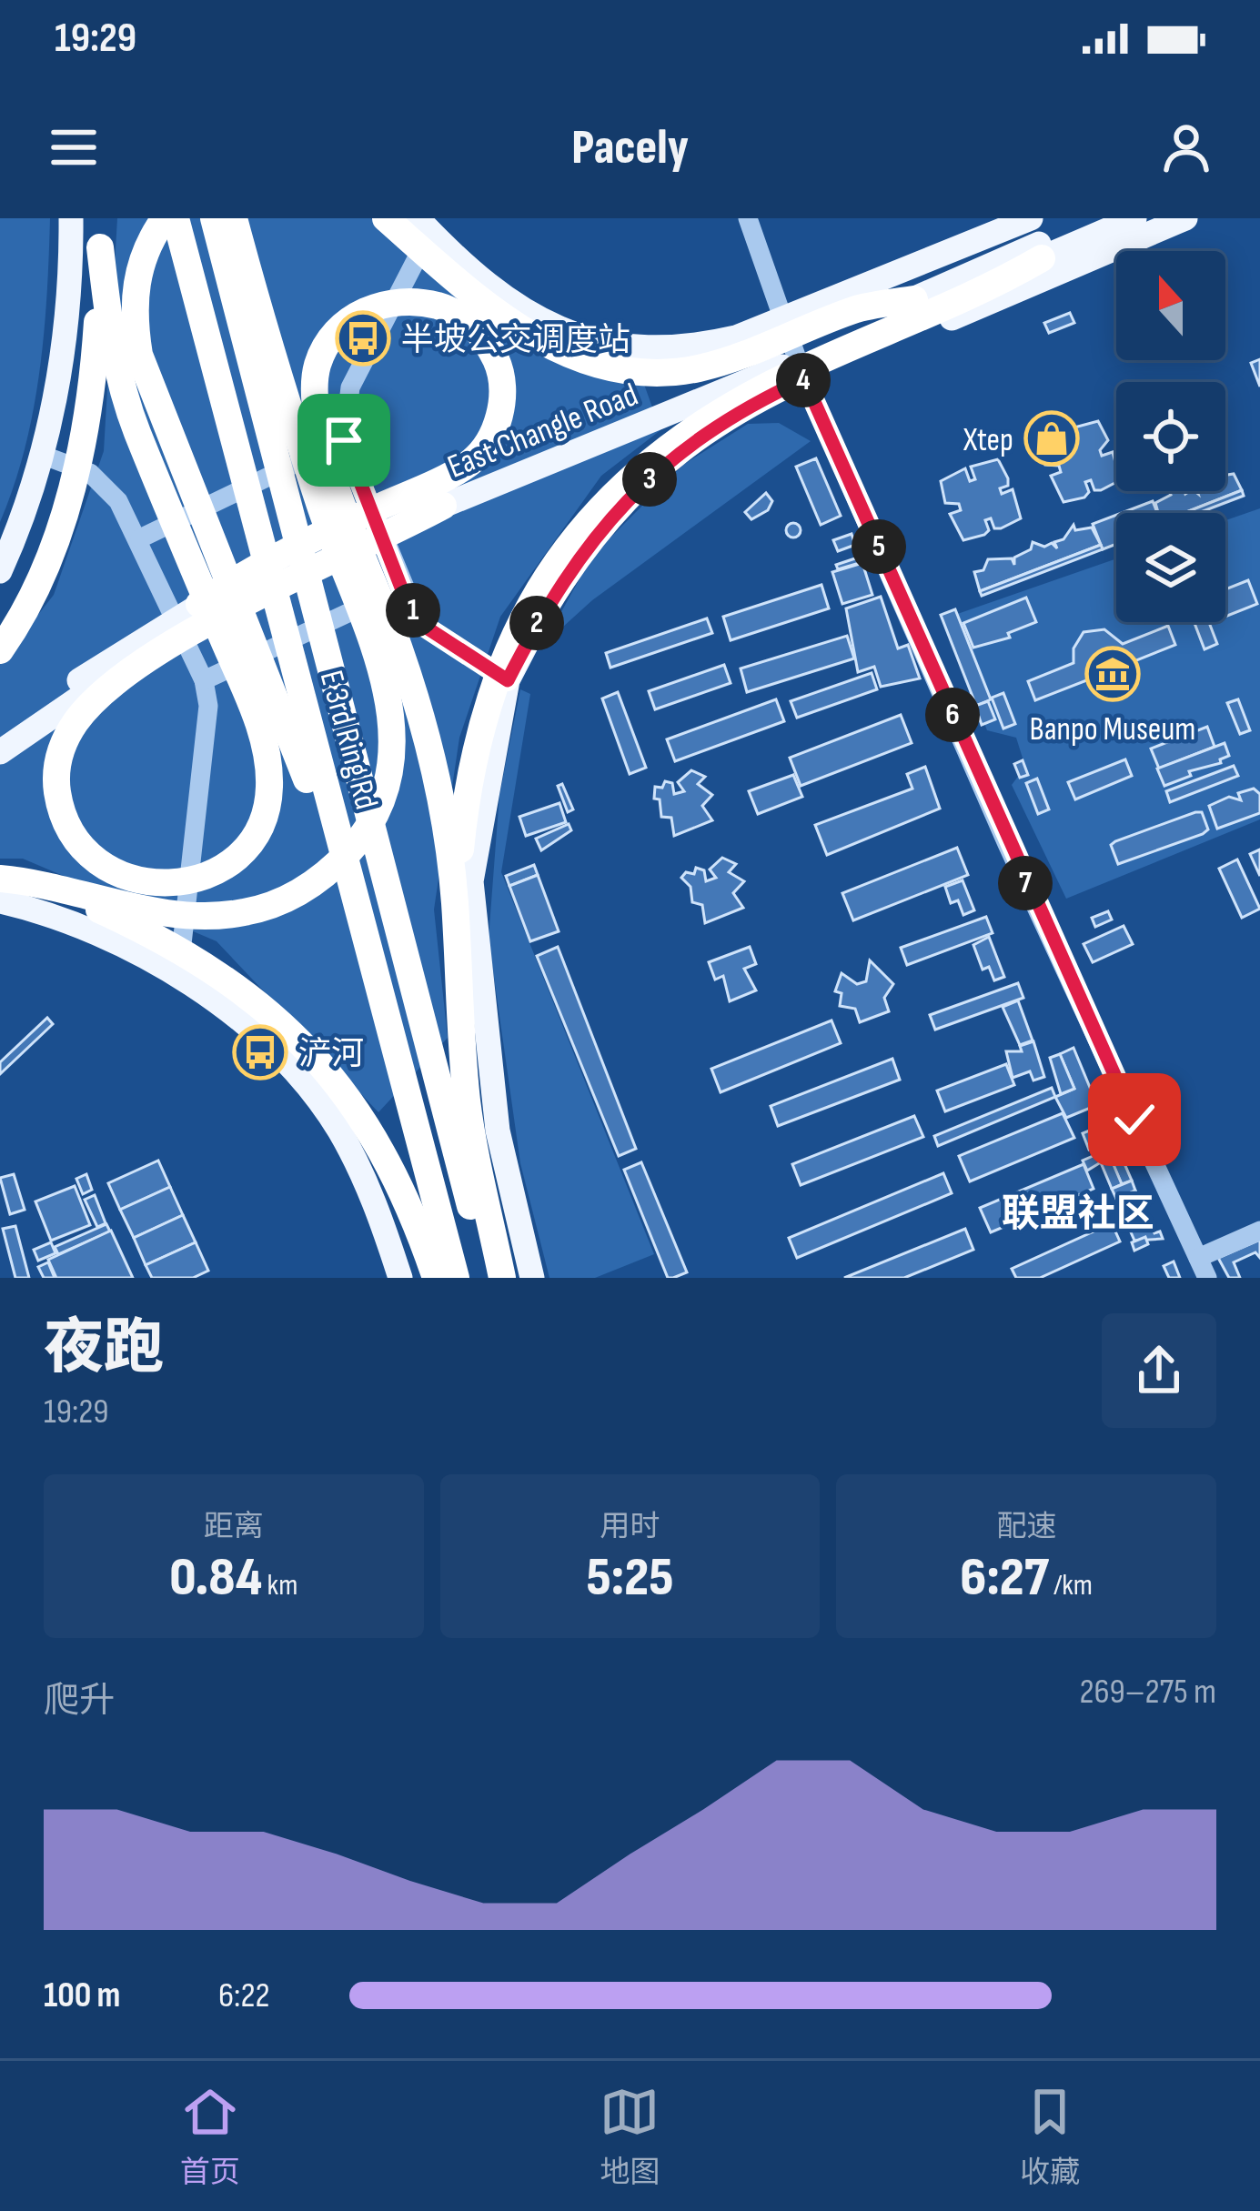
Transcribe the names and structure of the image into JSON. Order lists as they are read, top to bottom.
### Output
{
  "streets": {
    "highway": ["E 3rd Ring Rd"],
    "main road": ["East Changle Road"]
  },
  "districts": ["联盟社区"],
  "places": {
    "bus stop": ["半坡公交调度站", "浐河"],
    "shop": ["Xtep"],
    "museum": ["Banpo Museum"]
  },
  "north": "top",
  "page": {
    "status": "19:29",
    "header": "Pacely",
    "pins": [
      "4",
      "3",
      "5",
      "1",
      "2",
      "6",
      "7"
    ],
    "heading": ["夜跑", "19:29"],
    "stats": [
      ["距离", "0.84 km"],
      ["用时", "5:25"],
      ["配速", "6:27 /km"]
    ],
    "chart": ["爬升", "269–275 m"],
    "list": [
      {
        "name": "100 m",
        "note": "6:22"
      }
    ],
    "tabs": ["首页", "地图", "收藏"]
  }
}
